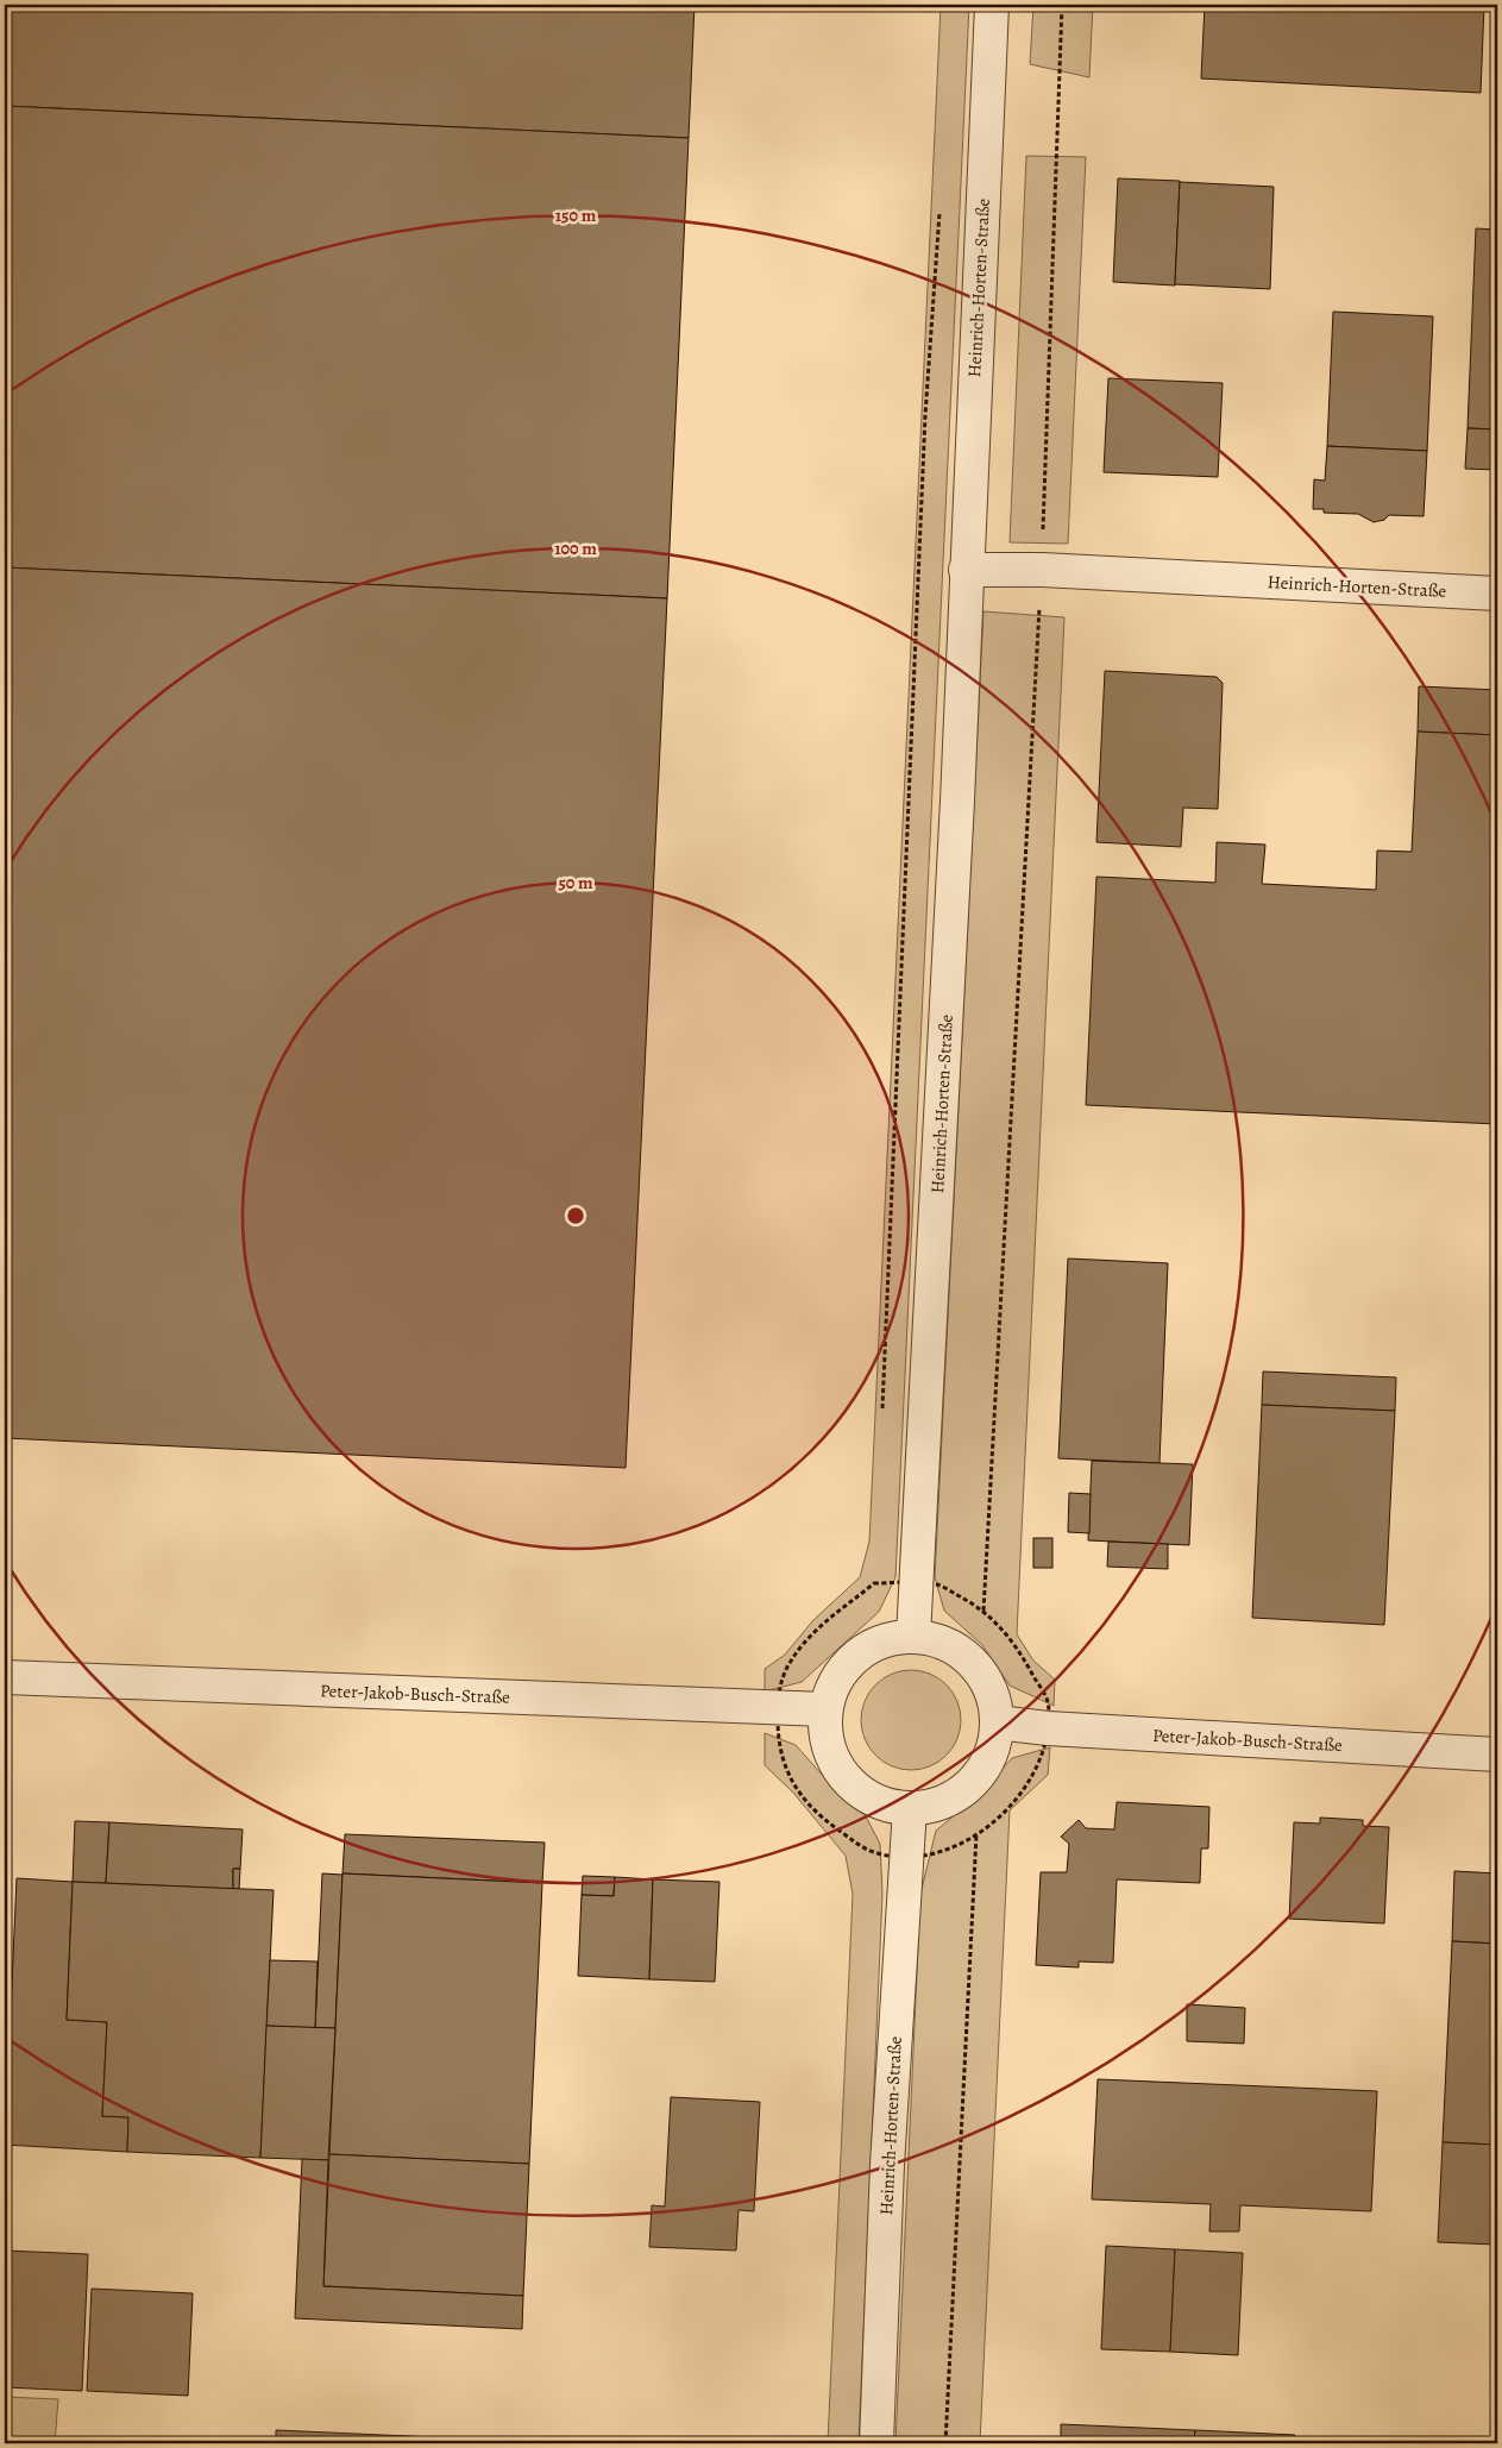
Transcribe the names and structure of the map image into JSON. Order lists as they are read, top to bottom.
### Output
{
  "streets": {
    "street": ["Heinrich-Horten-Straße", "Peter-Jakob-Busch-Straße"]
  },
  "crossings": [
    ["Heinrich-Horten-Straße", "Peter-Jakob-Busch-Straße"]
  ],
  "rings": ["150 m", "100 m", "50 m"]
}
